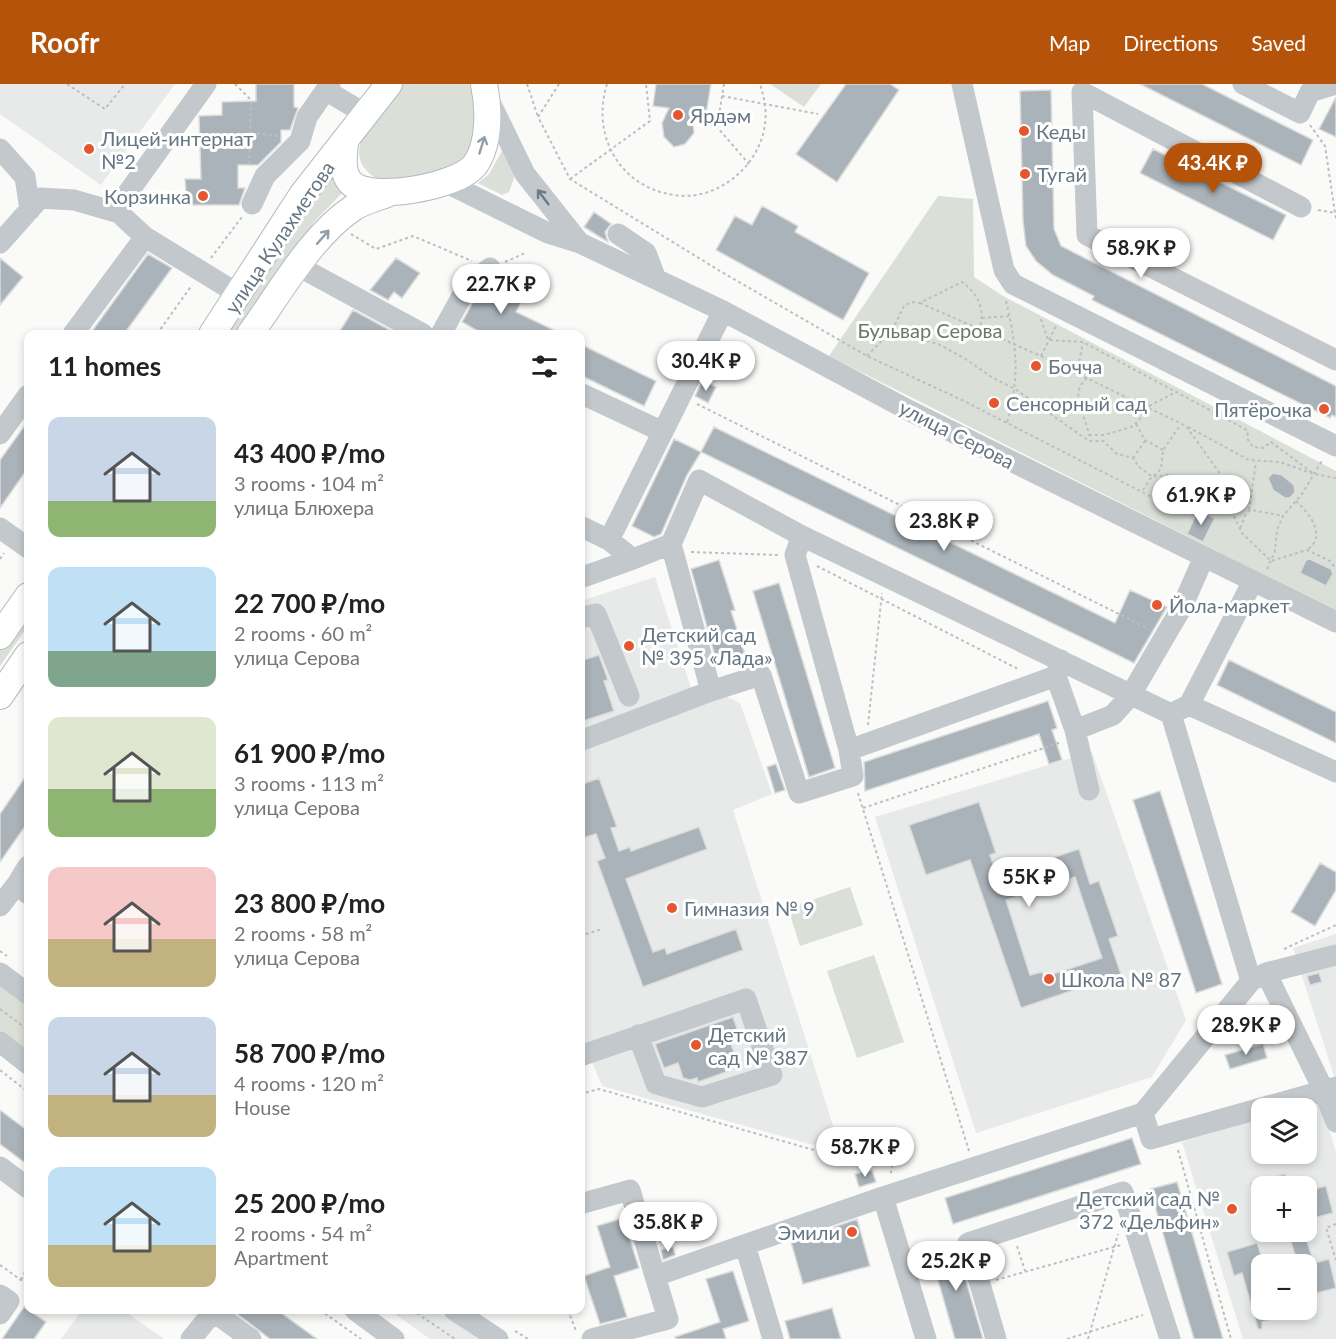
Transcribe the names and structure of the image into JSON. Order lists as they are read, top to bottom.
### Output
{
  "streets": {
    "main road": ["улица Кулахметова"],
    "street": ["улица Серова"]
  },
  "parks": ["Бульвар Серова"],
  "places": [
    "Ярдәм",
    "Кеды",
    "Лицей-интернат №2",
    "Тугай",
    "Корзинка",
    "Бочча",
    "Сенсорный сад",
    "Пятёрочка",
    "Йола-маркет",
    "Детский сад № 395 «Лада»",
    "Гимназия № 9",
    "Школа № 87",
    "Детский сад № 387",
    "Детский сад № 372 «Дельфин»",
    "Эмили"
  ],
  "page": {
    "header": "Roofr",
    "nav": ["Map", "Directions", "Saved"],
    "price": [
      "43.4K ₽",
      "58.9K ₽",
      "22.7K ₽",
      "30.4K ₽",
      "61.9K ₽",
      "23.8K ₽",
      "55K ₽",
      "28.9K ₽",
      "58.7K ₽",
      "35.8K ₽",
      "25.2K ₽"
    ],
    "heading": "11 homes",
    "list": [
      {
        "name": "43 400 ₽/mo",
        "note": "3 rooms · 104 m² · улица Блюхера"
      },
      {
        "name": "22 700 ₽/mo",
        "note": "2 rooms · 60 m² · улица Серова"
      },
      {
        "name": "61 900 ₽/mo",
        "note": "3 rooms · 113 m² · улица Серова"
      },
      {
        "name": "23 800 ₽/mo",
        "note": "2 rooms · 58 m² · улица Серова"
      },
      {
        "name": "58 700 ₽/mo",
        "note": "4 rooms · 120 m² · House"
      },
      {
        "name": "25 200 ₽/mo",
        "note": "2 rooms · 54 m² · Apartment"
      }
    ],
    "map_buttons": ["+", "−"]
  }
}
